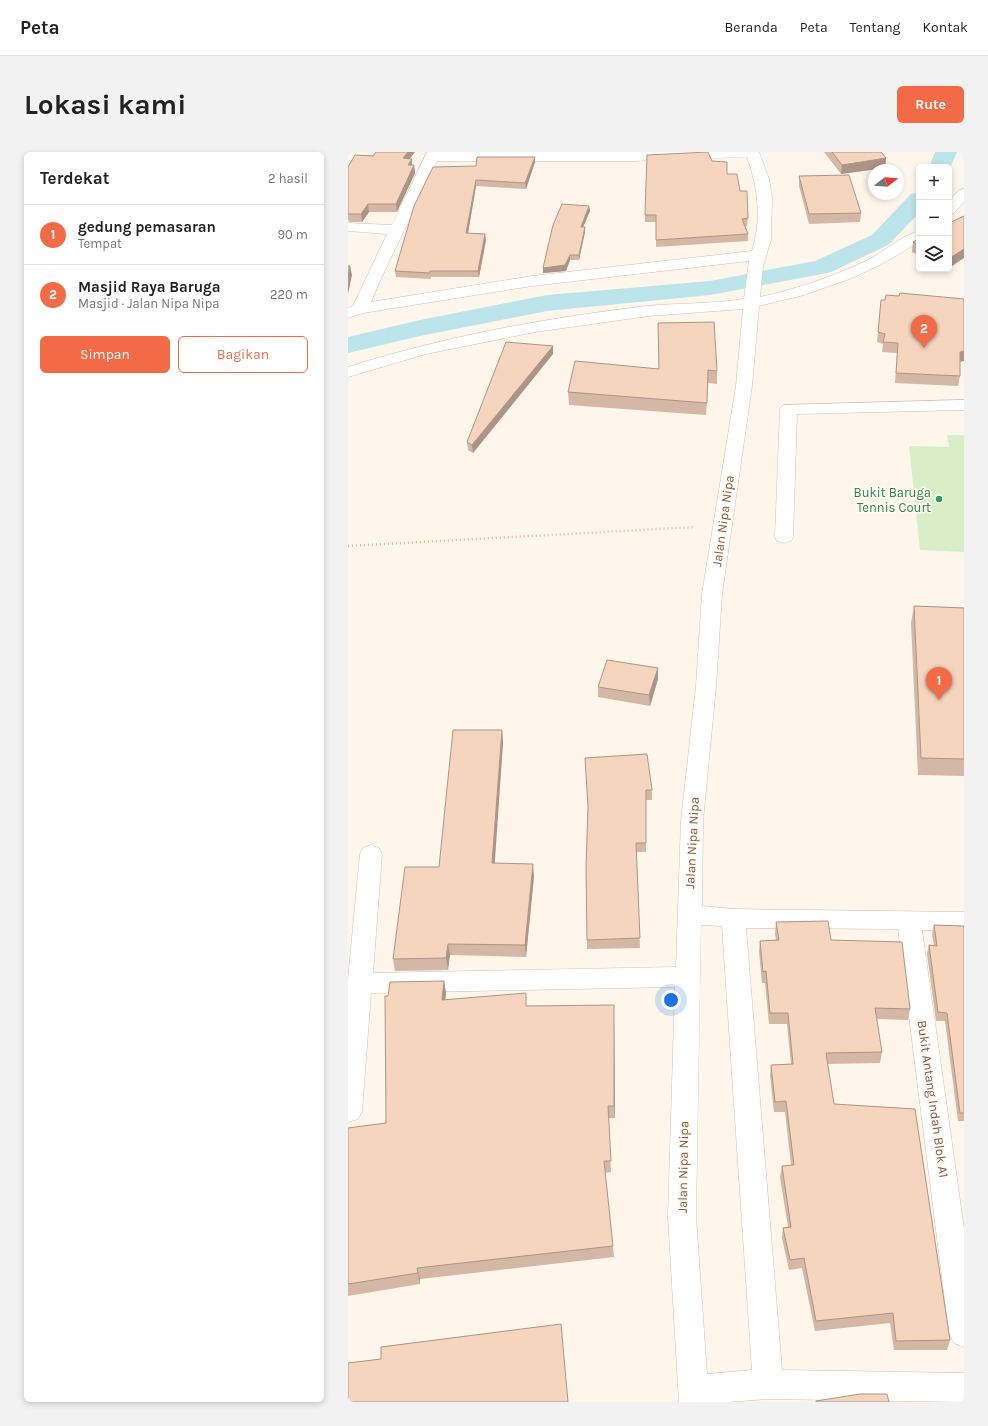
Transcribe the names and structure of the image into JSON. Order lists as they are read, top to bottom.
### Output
{
  "streets": {
    "street": ["Jalan Nipa Nipa", "Bukit Antang Indah Blok A1"]
  },
  "places": ["Bukit Baruga Tennis Court"],
  "north": "right",
  "page": {
    "header": "Peta",
    "nav": [
      "Beranda",
      "Peta",
      "Tentang",
      "Kontak"
    ],
    "buttons": [
      "Rute",
      ["Simpan", "Bagikan"]
    ],
    "title": "Lokasi kami",
    "heading": ["Terdekat", "2 hasil"],
    "map_buttons": ["+", "−"],
    "list": [
      {
        "mark": "1",
        "name": "gedung pemasaran",
        "note": "Tempat",
        "value": "90 m"
      },
      {
        "mark": "2",
        "name": "Masjid Raya Baruga",
        "note": "Masjid · Jalan Nipa Nipa",
        "value": "220 m"
      }
    ],
    "pins": ["2", "1"]
  }
}
